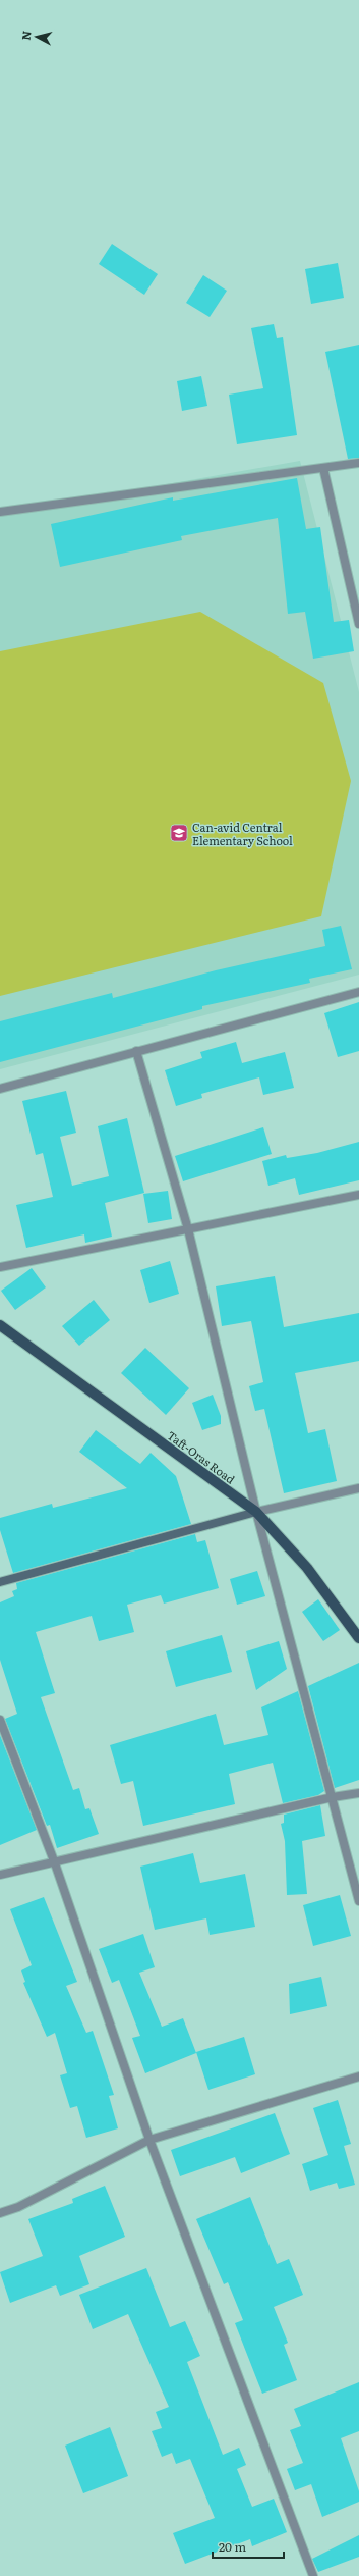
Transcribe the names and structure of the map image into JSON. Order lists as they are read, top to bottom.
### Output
{
  "streets": {
    "main road": ["Taft-Oras Road"]
  },
  "places": {
    "school or university": ["Can-avid Central Elementary School"]
  },
  "scale_bar": "20 m",
  "north": "left"
}
